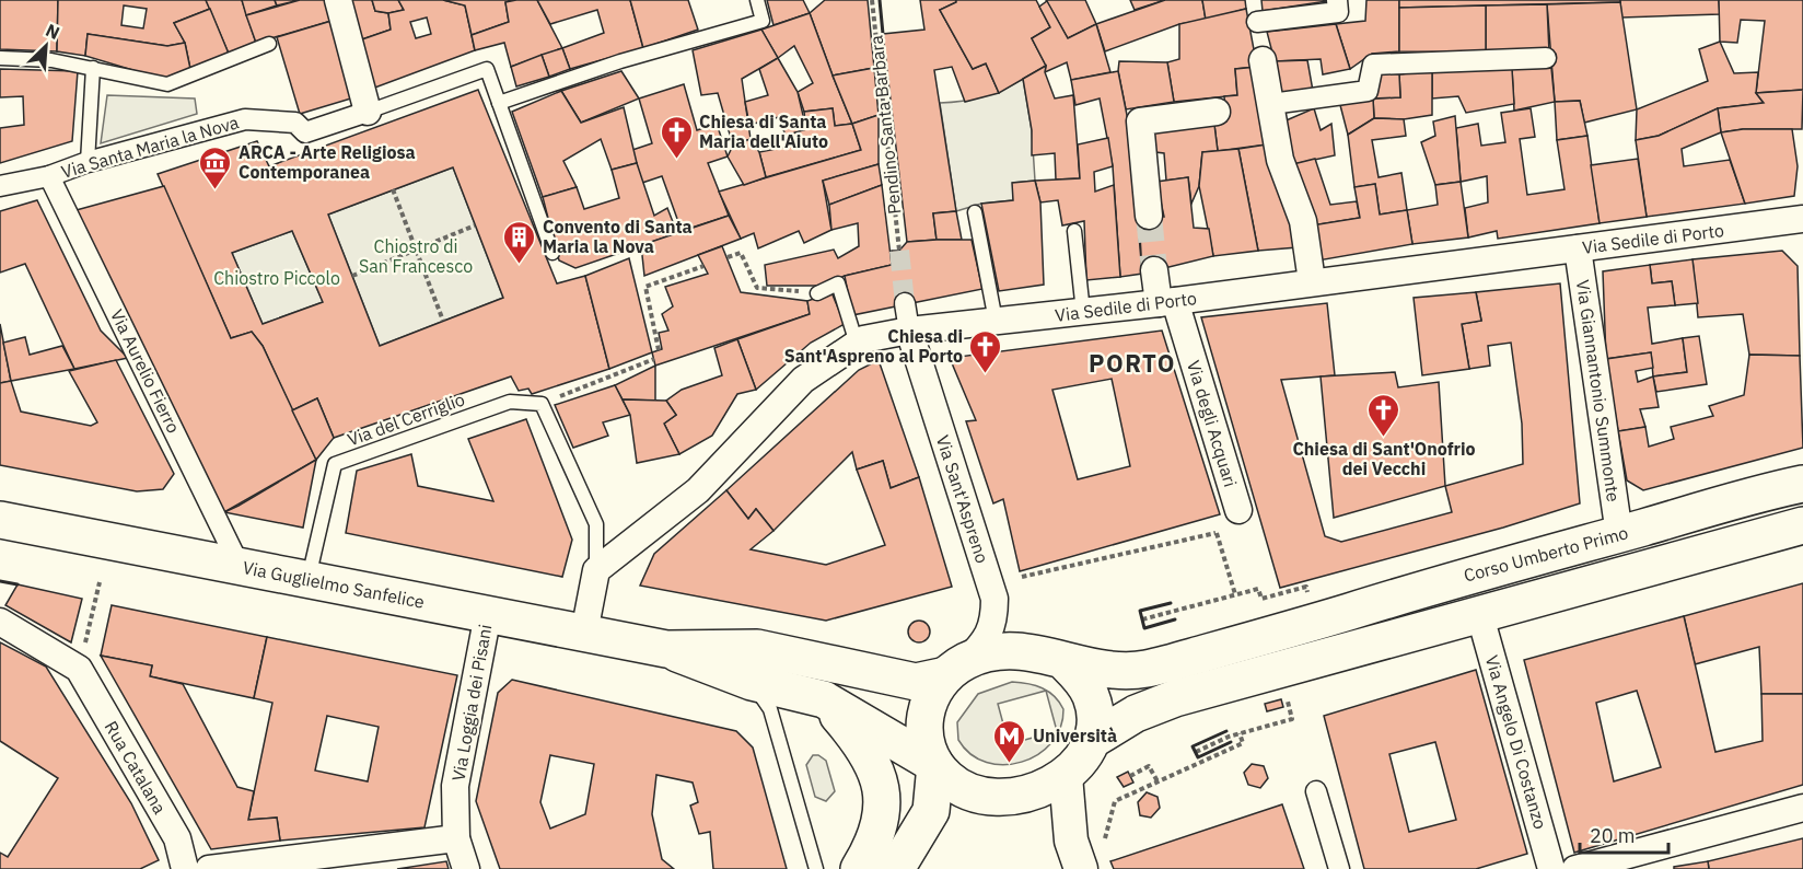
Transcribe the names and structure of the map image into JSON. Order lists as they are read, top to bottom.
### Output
{
  "streets": {
    "main road": ["Corso Umberto Primo", "Via Guglielmo Sanfelice"],
    "street": [
      "Via Santa Maria la Nova",
      "Via Sedile di Porto",
      "Via Aurelio Fierro",
      "Via Giannantonio Summonte",
      "Via degli Acquari",
      "Via Sant'Aspreno",
      "Via Loggia dei Pisani",
      "Via Angelo Di Costanzo",
      "Rua Catalana"
    ],
    "lane": ["Via del Cerriglio"],
    "path": ["Pendino Santa Barbara"]
  },
  "crossings": [
    ["Via Santa Maria la Nova", "Via Aurelio Fierro"],
    ["Via Sedile di Porto", "Via Giannantonio Summonte"],
    ["Via Sedile di Porto", "Via degli Acquari"],
    ["Via Sedile di Porto", "Via Sant'Aspreno"],
    ["Via Aurelio Fierro", "Via Guglielmo Sanfelice"],
    ["Via Giannantonio Summonte", "Corso Umberto Primo"],
    ["Via del Cerriglio", "Via Guglielmo Sanfelice"],
    ["Via Sant'Aspreno", "Corso Umberto Primo"],
    ["Via Guglielmo Sanfelice", "Via Loggia dei Pisani"]
  ],
  "districts": ["PORTO"],
  "parks": ["Chiostro di San Francesco", "Chiostro Piccolo"],
  "places": {
    "church": ["Chiesa di Santa Maria dell'Aiuto", "Chiesa di Sant'Aspreno al Porto", "Chiesa di Sant'Onofrio dei Vecchi"],
    "museum": ["ARCA - Arte Religiosa Contemporanea"],
    "building": ["Convento di Santa Maria la Nova"],
    "metro station": ["Università"]
  },
  "scale_bar": "20 m",
  "north": "top right"
}
